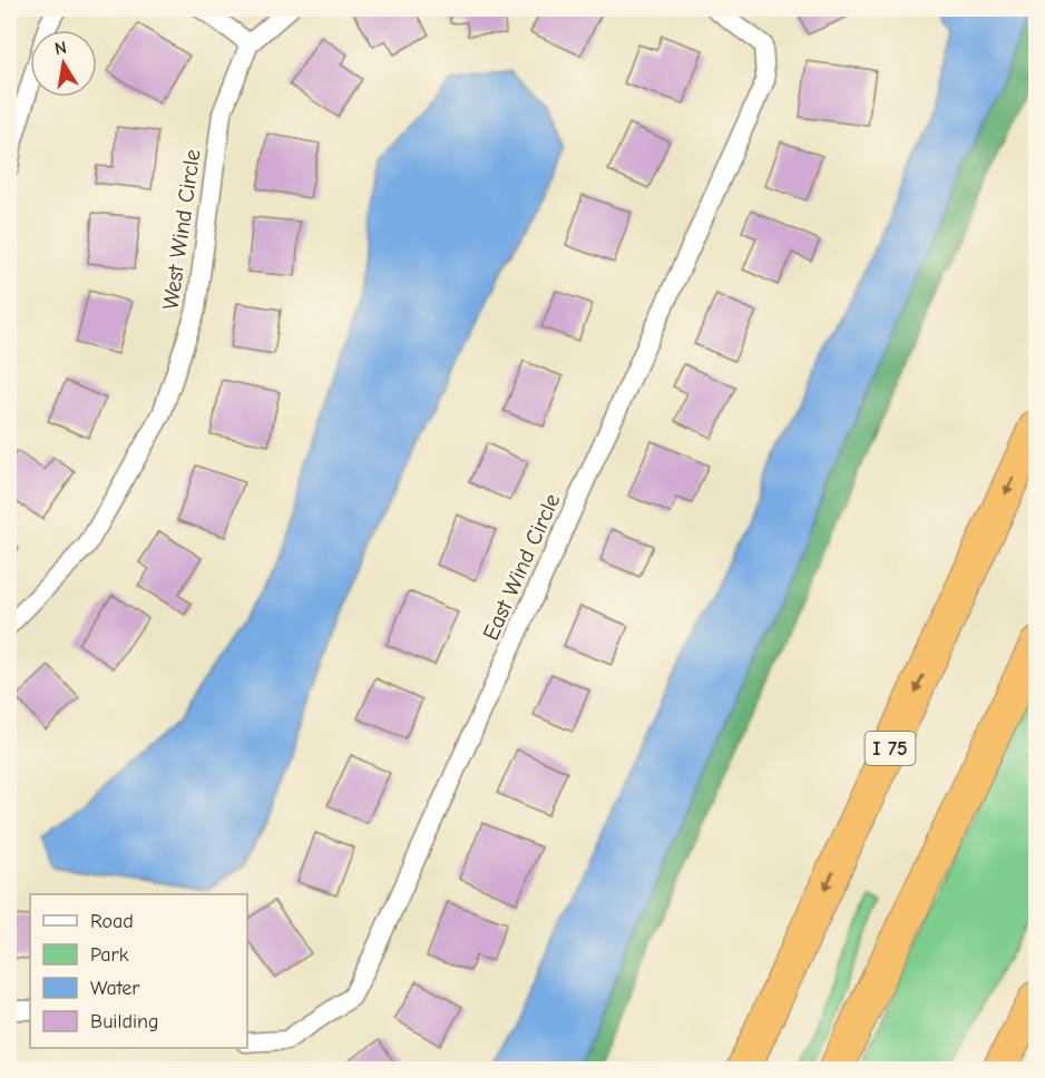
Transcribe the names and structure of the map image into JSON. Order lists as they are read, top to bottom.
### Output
{
  "streets": {
    "highway": ["I 75"],
    "street": ["West Wind Circle", "East Wind Circle"]
  },
  "legend": [
    "Road",
    "Park",
    "Water",
    "Building"
  ],
  "north": "top"
}
